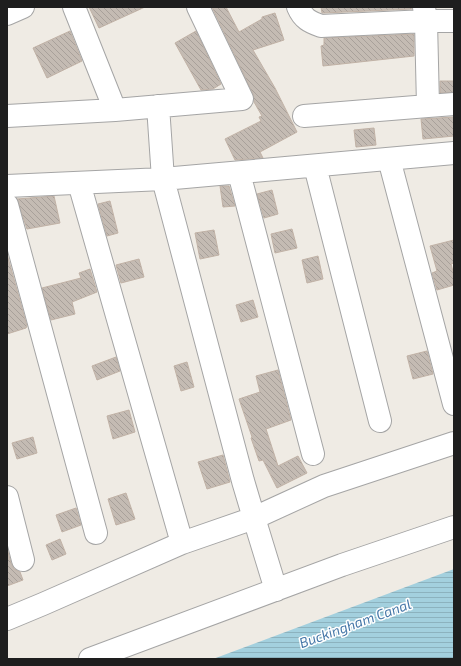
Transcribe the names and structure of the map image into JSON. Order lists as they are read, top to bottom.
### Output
{
  "water": ["Buckingham Canal"]
}
